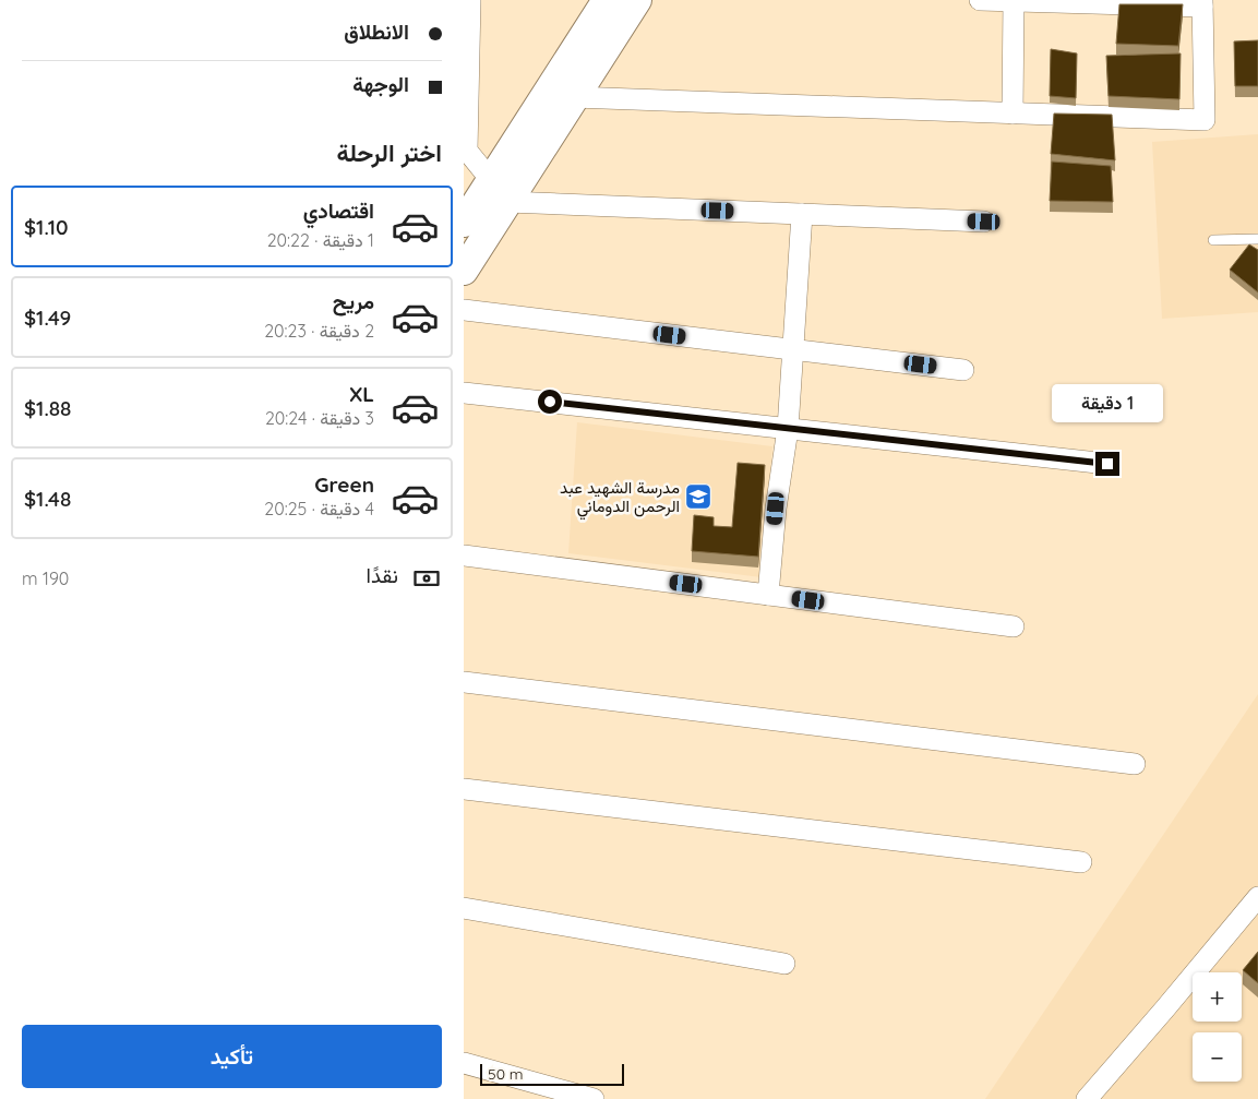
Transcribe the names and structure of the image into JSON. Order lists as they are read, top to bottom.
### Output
{
  "places": {
    "school or university": ["مدرسة الشهيد عبد الرحمن الدوماني"]
  },
  "scale_bar": "50 m",
  "page": {
    "banner": ["الانطلاق", "الوجهة"],
    "heading": "اختر الرحلة",
    "list": [
      {
        "name": "اقتصادي",
        "note": "1 دقيقة · 20:22",
        "value": "$1.10"
      },
      {
        "name": "مريح",
        "note": "2 دقيقة · 20:23",
        "value": "$1.49"
      },
      {
        "name": "XL",
        "note": "3 دقيقة · 20:24",
        "value": "$1.88"
      },
      {
        "name": "Green",
        "note": "4 دقيقة · 20:25",
        "value": "$1.48"
      }
    ],
    "bubble": "1 دقيقة",
    "pay": ["نقدًا", "190 m"],
    "map_buttons": ["+", "−"],
    "buttons": "تأكيد",
    "scale": "50 m"
  }
}
